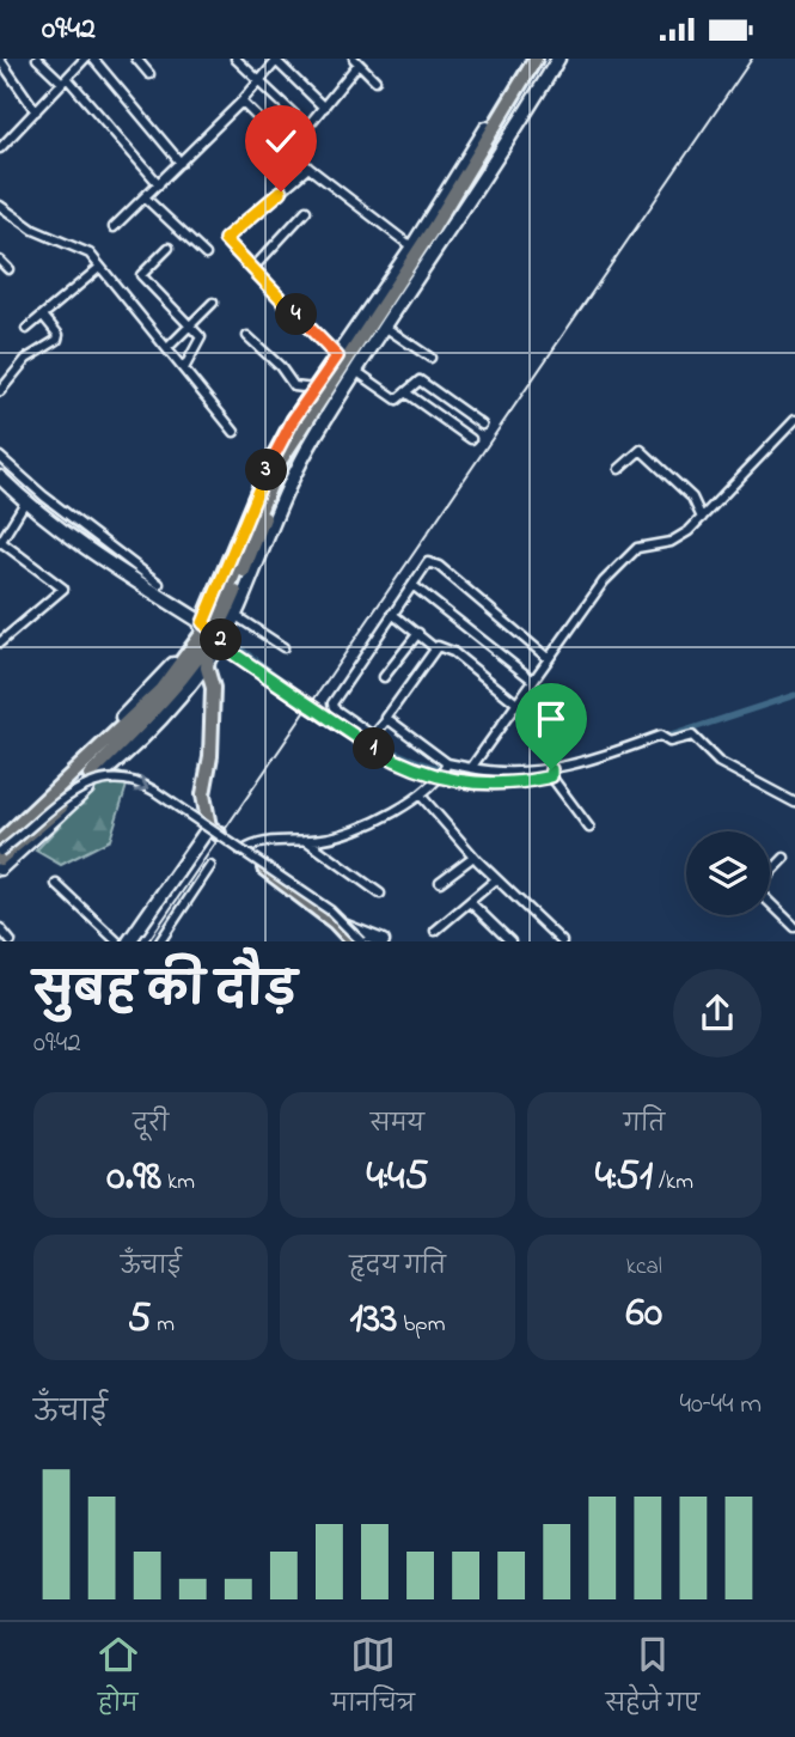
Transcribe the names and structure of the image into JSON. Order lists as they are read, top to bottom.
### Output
{
  "page": {
    "status": "09:42",
    "pins": [
      "4",
      "3",
      "2",
      "1"
    ],
    "heading": ["सुबह की दौड़", "09:42"],
    "stats": [
      ["दूरी", "0.98 km"],
      ["समय", "4:45"],
      ["गति", "4:51 /km"],
      ["ऊँचाई", "5 m"],
      ["हृदय गति", "133 bpm"],
      ["kcal", "60"]
    ],
    "chart": ["ऊँचाई", "40–44 m"],
    "tabs": ["होम", "मानचित्र", "सहेजे गए"]
  }
}
